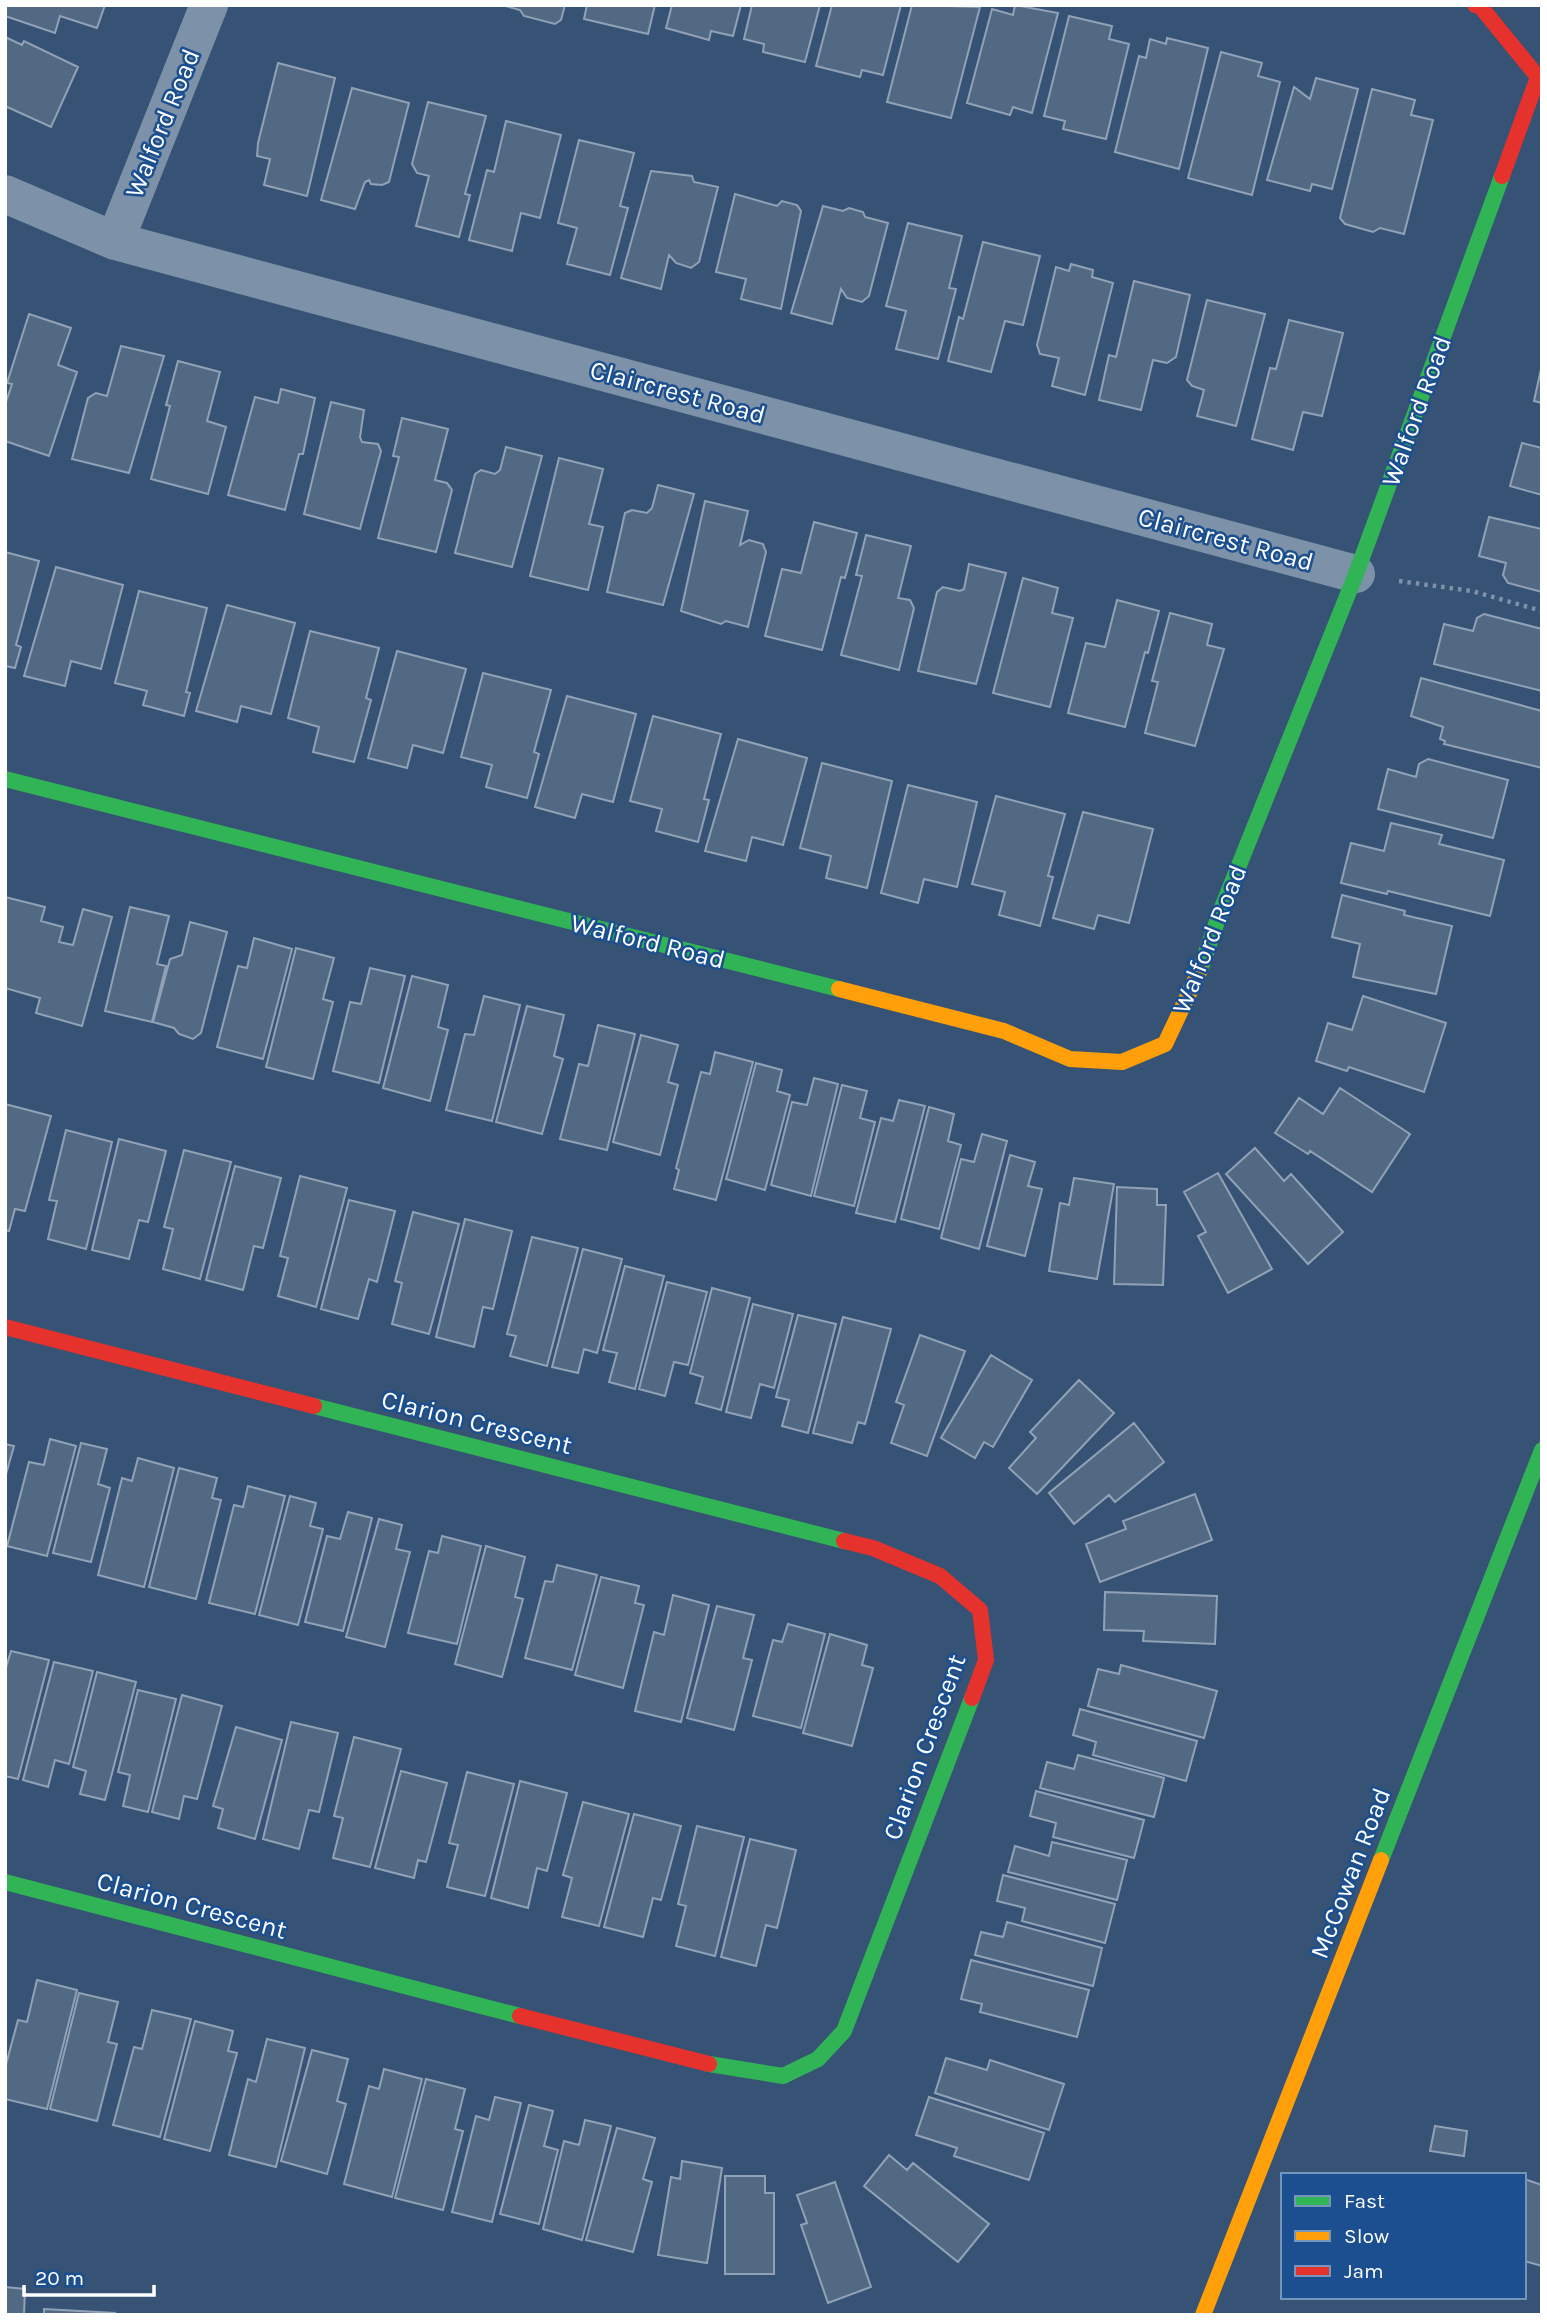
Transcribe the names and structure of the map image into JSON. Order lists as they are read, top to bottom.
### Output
{
  "streets": {
    "street": [
      "Walford Road",
      "Claircrest Road",
      "Clarion Crescent",
      "McCowan Road"
    ]
  },
  "crossings": [
    ["Walford Road", "Claircrest Road"]
  ],
  "legend": ["Fast", "Slow", "Jam"],
  "scale_bar": "20 m"
}
